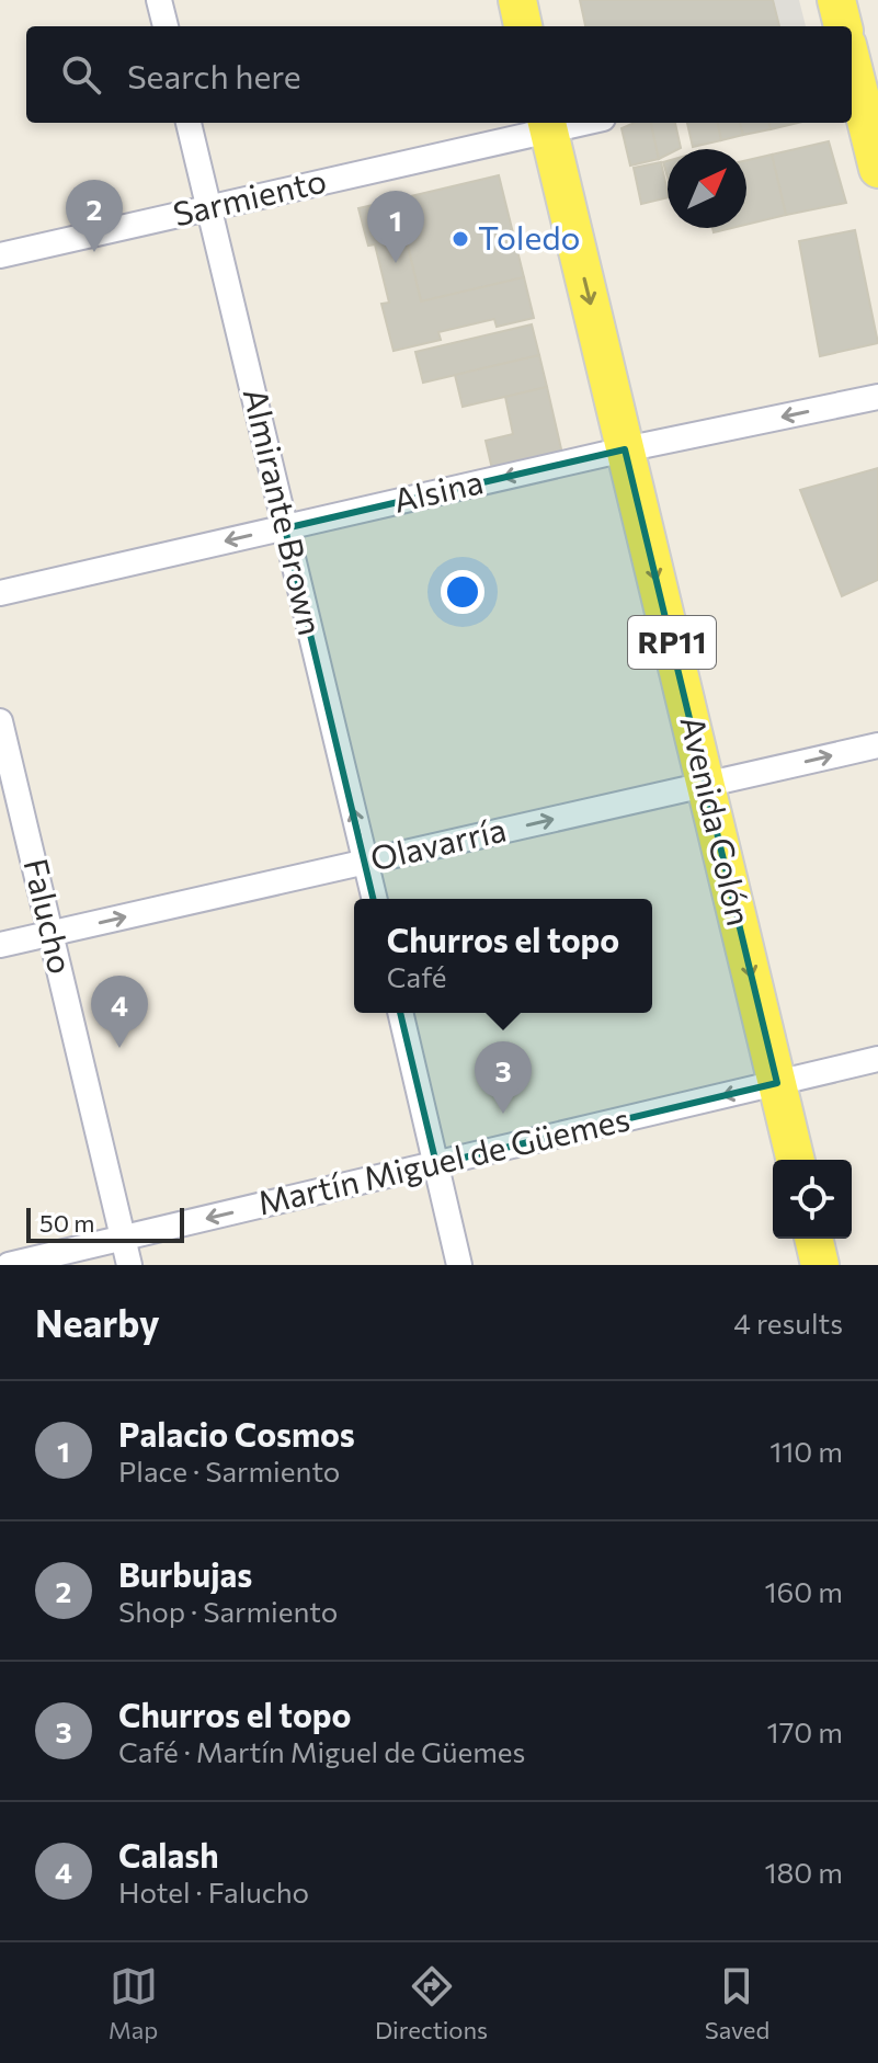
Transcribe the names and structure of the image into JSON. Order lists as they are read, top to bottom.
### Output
{
  "streets": {
    "main road": ["RP11", "Avenida Colón"],
    "street": [
      "Sarmiento",
      "Alsina",
      "Almirante Brown",
      "Olavarría",
      "Falucho",
      "Martín Miguel de Güemes"
    ]
  },
  "crossings": [
    ["Sarmiento", "Almirante Brown"],
    ["Sarmiento", "Avenida Colón"],
    ["Alsina", "Almirante Brown"],
    ["Alsina", "Avenida Colón"],
    ["Almirante Brown", "Olavarría"],
    ["Avenida Colón", "Olavarría"],
    ["Avenida Colón", "Martín Miguel de Güemes"],
    ["Olavarría", "Falucho"],
    ["Falucho", "Martín Miguel de Güemes"]
  ],
  "one_way": [
    "Alsina",
    "Almirante Brown",
    "Avenida Colón",
    "Olavarría",
    "Martín Miguel de Güemes"
  ],
  "places": ["Toledo"],
  "scale_bar": "50 m",
  "north": "top right",
  "page": {
    "search": "Search here",
    "pins": [
      "2",
      "1",
      "4",
      "3"
    ],
    "popup": ["Churros el topo", "Café"],
    "scale": "50 m",
    "heading": ["Nearby", "4 results"],
    "list": [
      {
        "mark": "1",
        "name": "Palacio Cosmos",
        "note": "Place · Sarmiento",
        "value": "110 m"
      },
      {
        "mark": "2",
        "name": "Burbujas",
        "note": "Shop · Sarmiento",
        "value": "160 m"
      },
      {
        "mark": "3",
        "name": "Churros el topo",
        "note": "Café · Martín Miguel de Güemes",
        "value": "170 m"
      },
      {
        "mark": "4",
        "name": "Calash",
        "note": "Hotel · Falucho",
        "value": "180 m"
      }
    ],
    "nav": ["Map", "Directions", "Saved"]
  }
}
